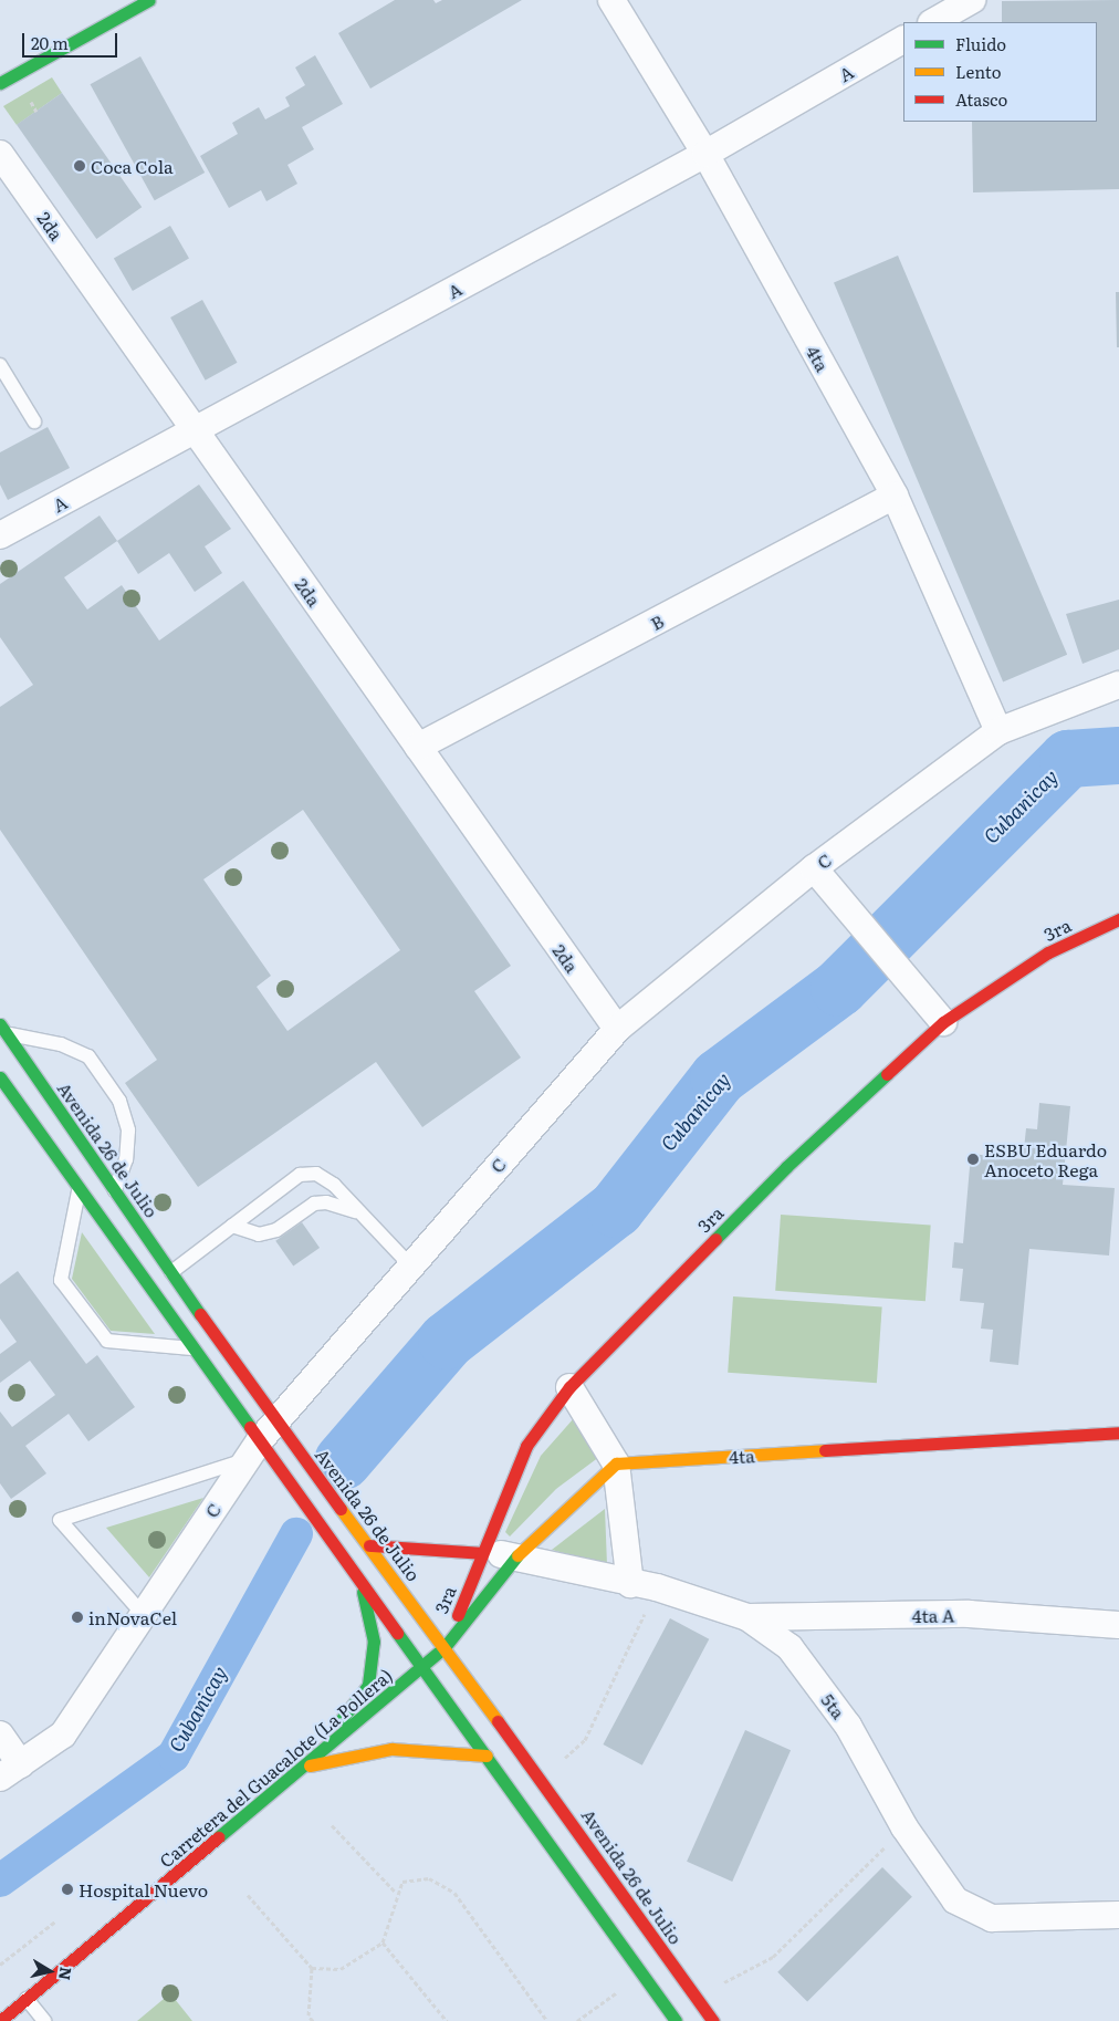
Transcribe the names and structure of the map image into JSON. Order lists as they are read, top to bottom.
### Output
{
  "streets": {
    "main road": [
      "4ta",
      "3ra",
      "Avenida 26 de Julio",
      "Carretera del Guacalote (La Pollera)"
    ],
    "street": [
      "A",
      "2da",
      "B",
      "C",
      "4ta A",
      "5ta"
    ]
  },
  "crossings": [
    ["A", "2da"],
    ["A", "4ta"],
    ["2da", "B"],
    ["2da", "C"],
    ["4ta", "B"],
    ["4ta", "C"],
    ["C", "Avenida 26 de Julio"],
    ["3ra", "Avenida 26 de Julio"],
    ["3ra", "5ta"],
    ["3ra", "Carretera del Guacalote (La Pollera)"],
    ["Avenida 26 de Julio", "Carretera del Guacalote (La Pollera)"],
    ["4ta A", "5ta"]
  ],
  "water": ["Cubanicay"],
  "places": [
    "Coca Cola",
    "ESBU Eduardo Anoceto Rega",
    "inNovaCel",
    "Hospital Nuevo"
  ],
  "legend": ["Fluido", "Lento", "Atasco"],
  "scale_bar": "20 m",
  "north": "right"
}
